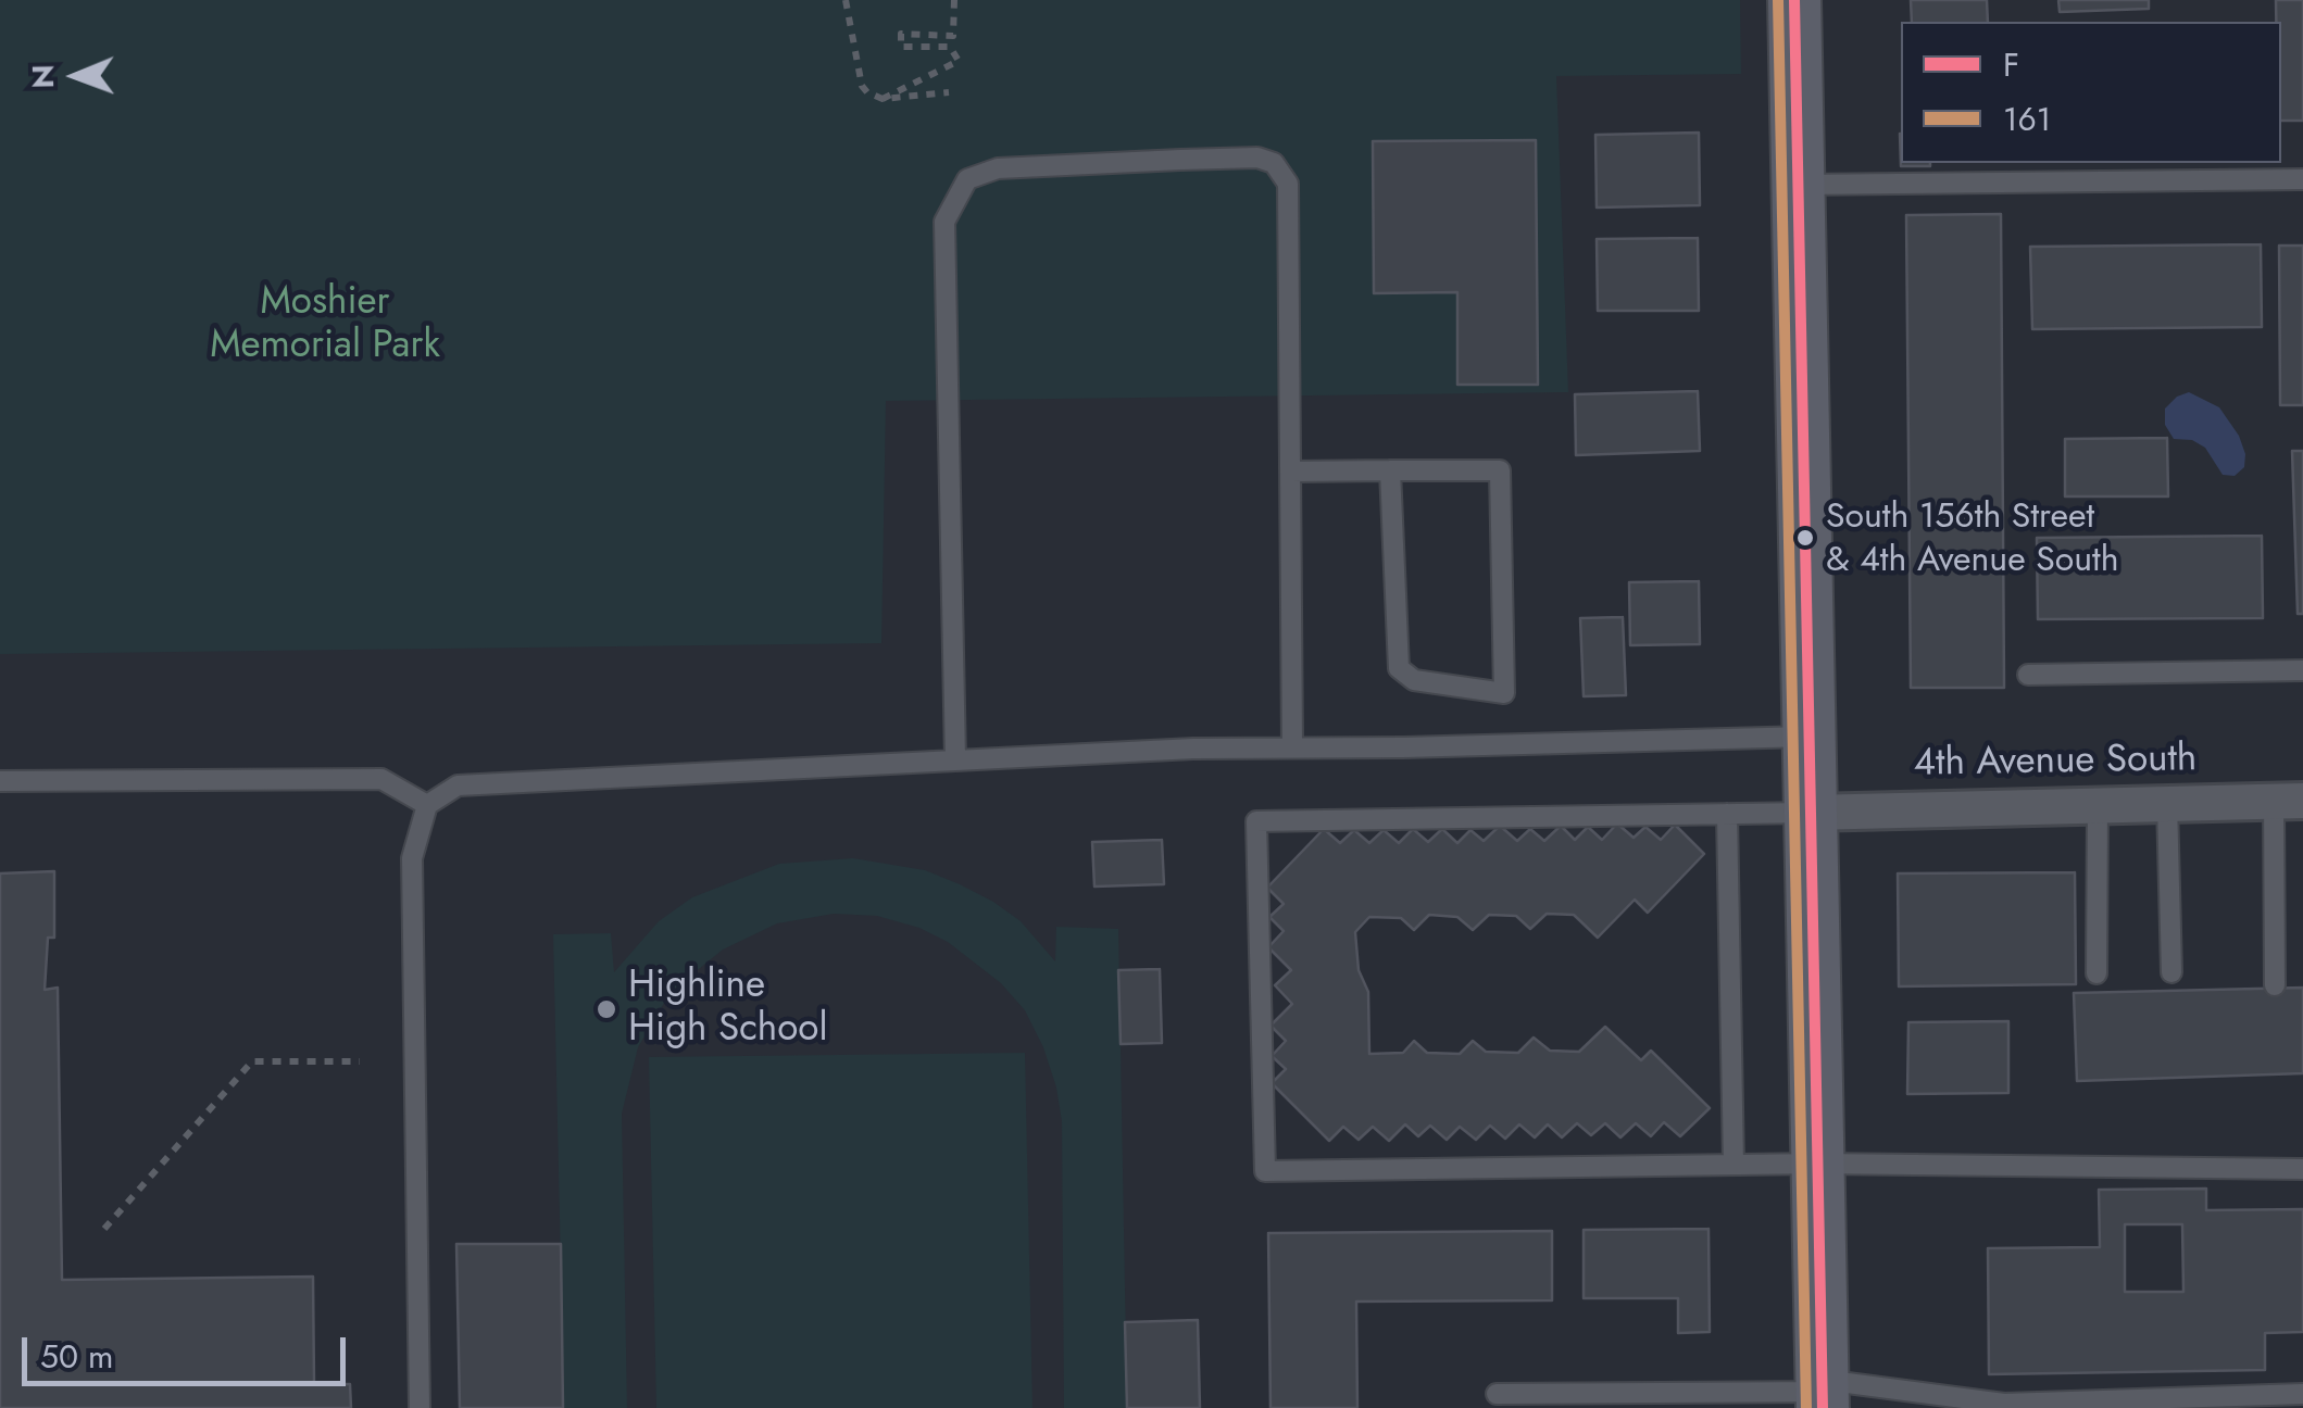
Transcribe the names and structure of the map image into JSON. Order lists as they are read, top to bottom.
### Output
{
  "streets": {
    "street": ["4th Avenue South"]
  },
  "parks": ["Moshier Memorial Park"],
  "places": ["South 156th Street & 4th Avenue South", "Highline High School"],
  "lines": ["transit line F", "transit line 161"],
  "legend": ["F", "161"],
  "scale_bar": "50 m",
  "north": "left"
}
